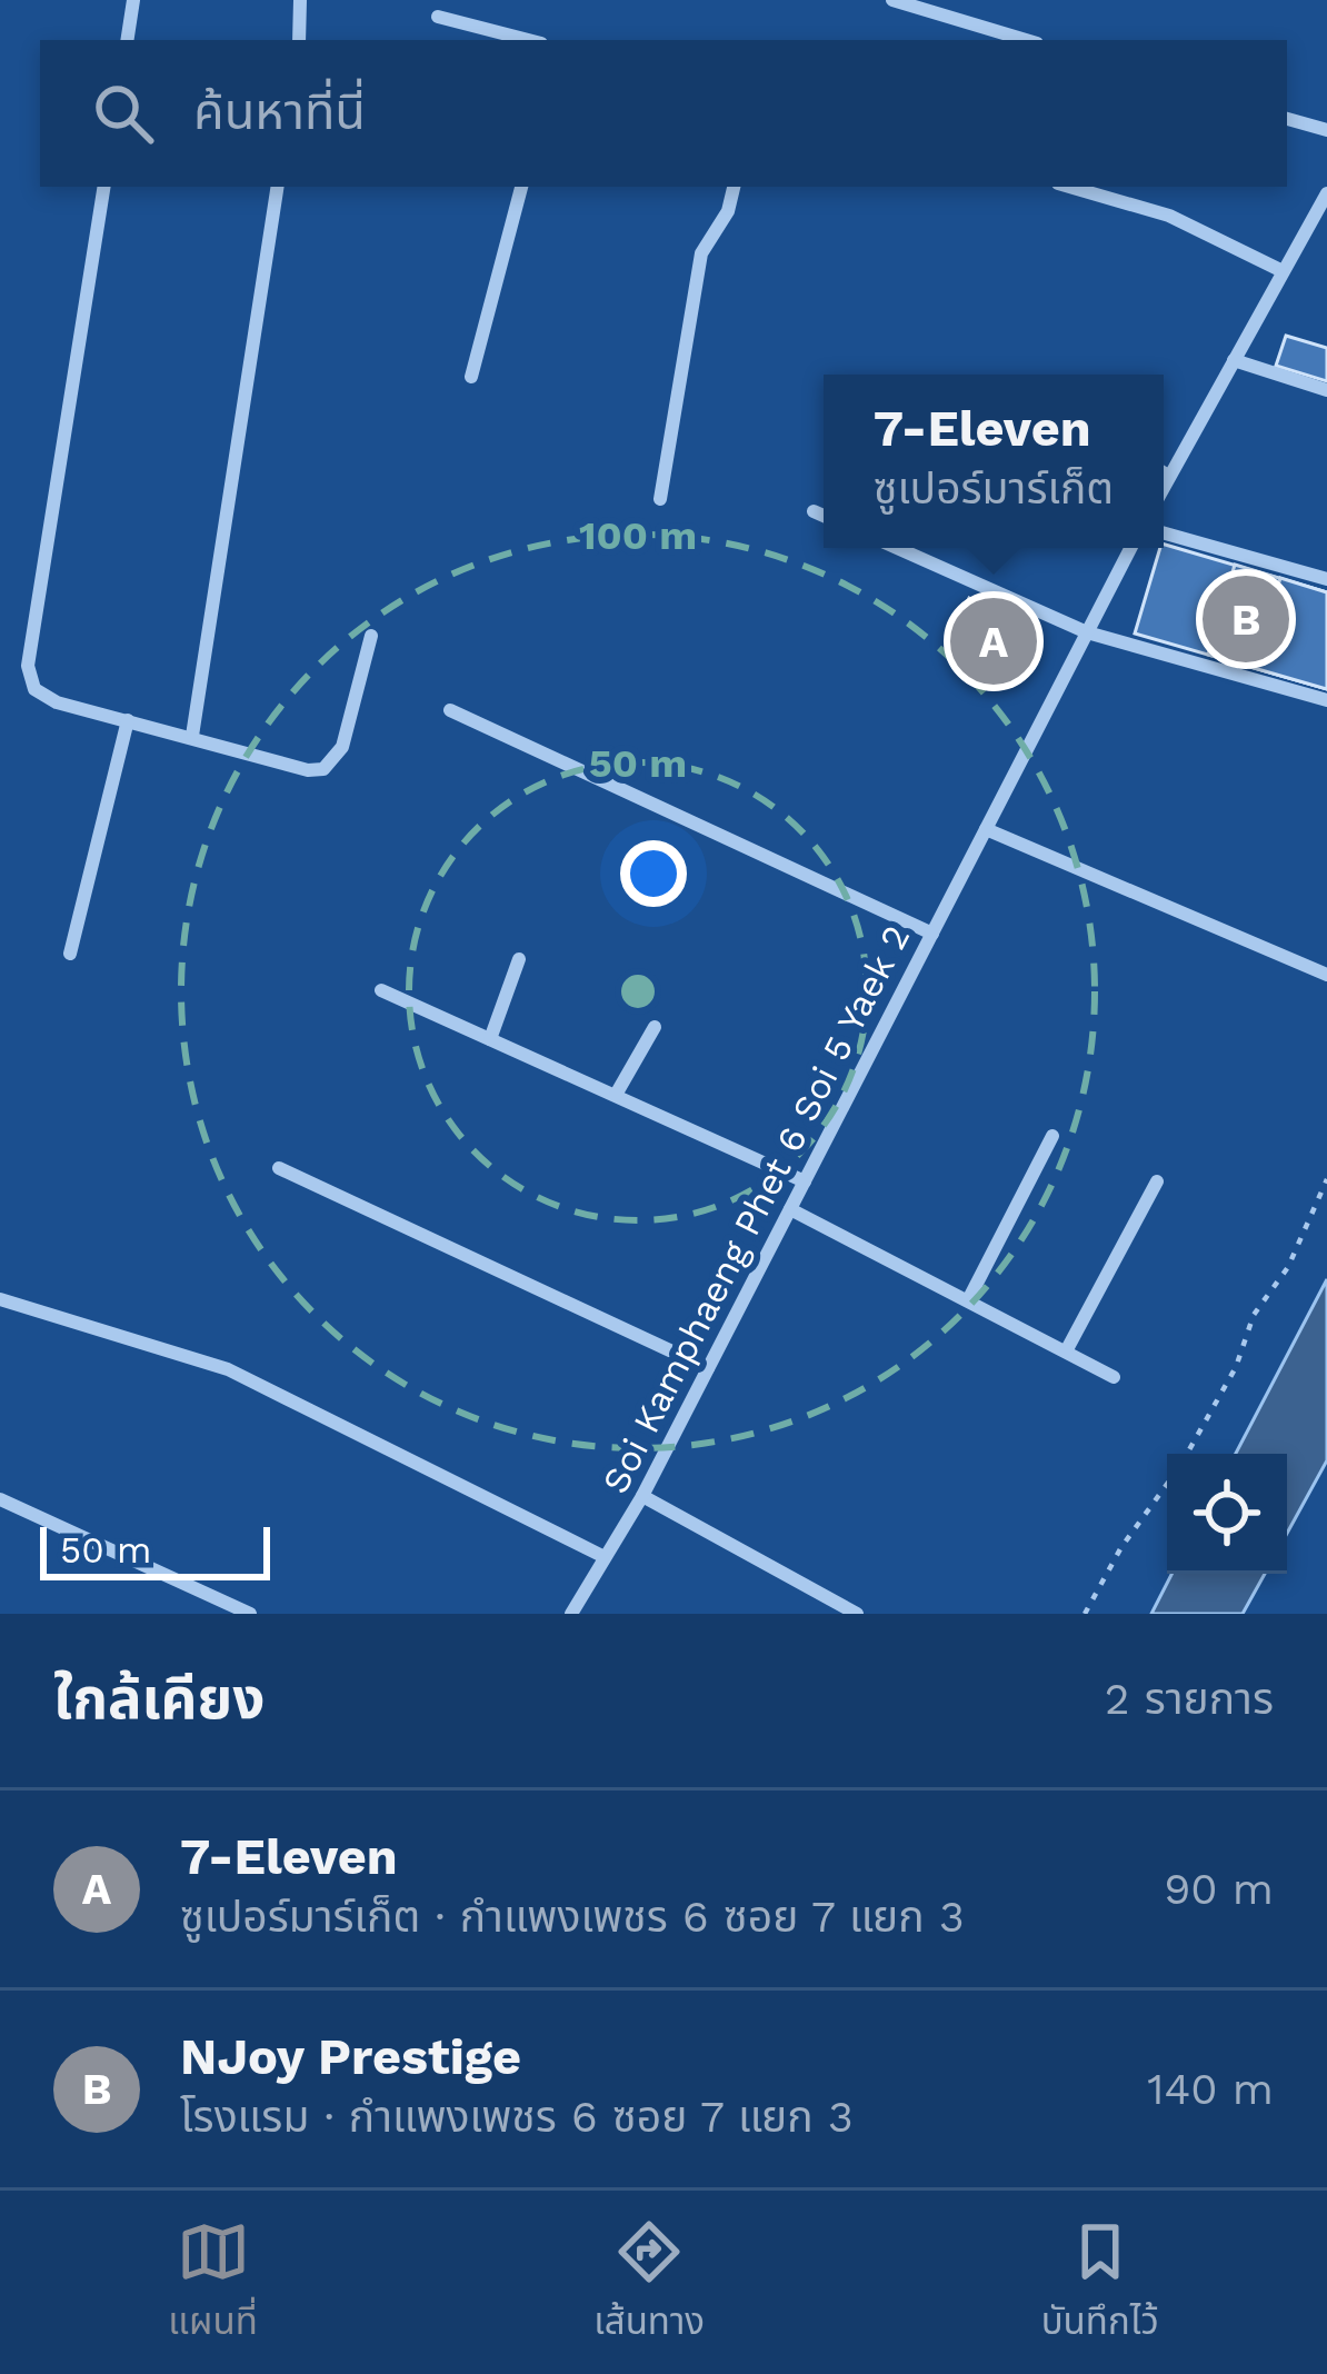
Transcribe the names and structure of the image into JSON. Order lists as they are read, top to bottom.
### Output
{
  "streets": {
    "street": ["Soi Kamphaeng Phet 6 Soi 5 Yaek 2"]
  },
  "scale_bar": "50 m",
  "page": {
    "search": "ค้นหาที่นี่",
    "popup": ["7-Eleven", "ซูเปอร์มาร์เก็ต"],
    "pins": ["B", "A"],
    "scale": "50 m",
    "heading": ["ใกล้เคียง", "2 รายการ"],
    "list": [
      {
        "mark": "A",
        "name": "7-Eleven",
        "note": "ซูเปอร์มาร์เก็ต · กำแพงเพชร 6 ซอย 7 แยก 3",
        "value": "90 m"
      },
      {
        "mark": "B",
        "name": "NJoy Prestige",
        "note": "โรงแรม · กำแพงเพชร 6 ซอย 7 แยก 3",
        "value": "140 m"
      }
    ],
    "nav": ["แผนที่", "เส้นทาง", "บันทึกไว้"]
  },
  "rings": ["100 m", "50 m"]
}
